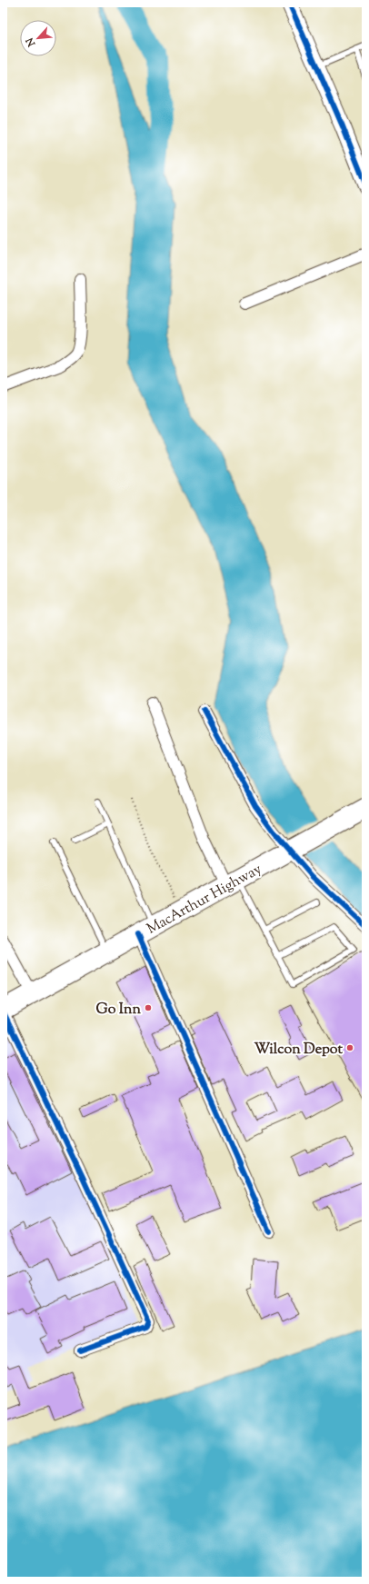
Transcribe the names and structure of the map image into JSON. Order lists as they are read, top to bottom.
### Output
{
  "streets": {
    "highway": ["MacArthur Highway"]
  },
  "places": ["Go Inn", "Wilcon Depot"],
  "north": "bottom left"
}
